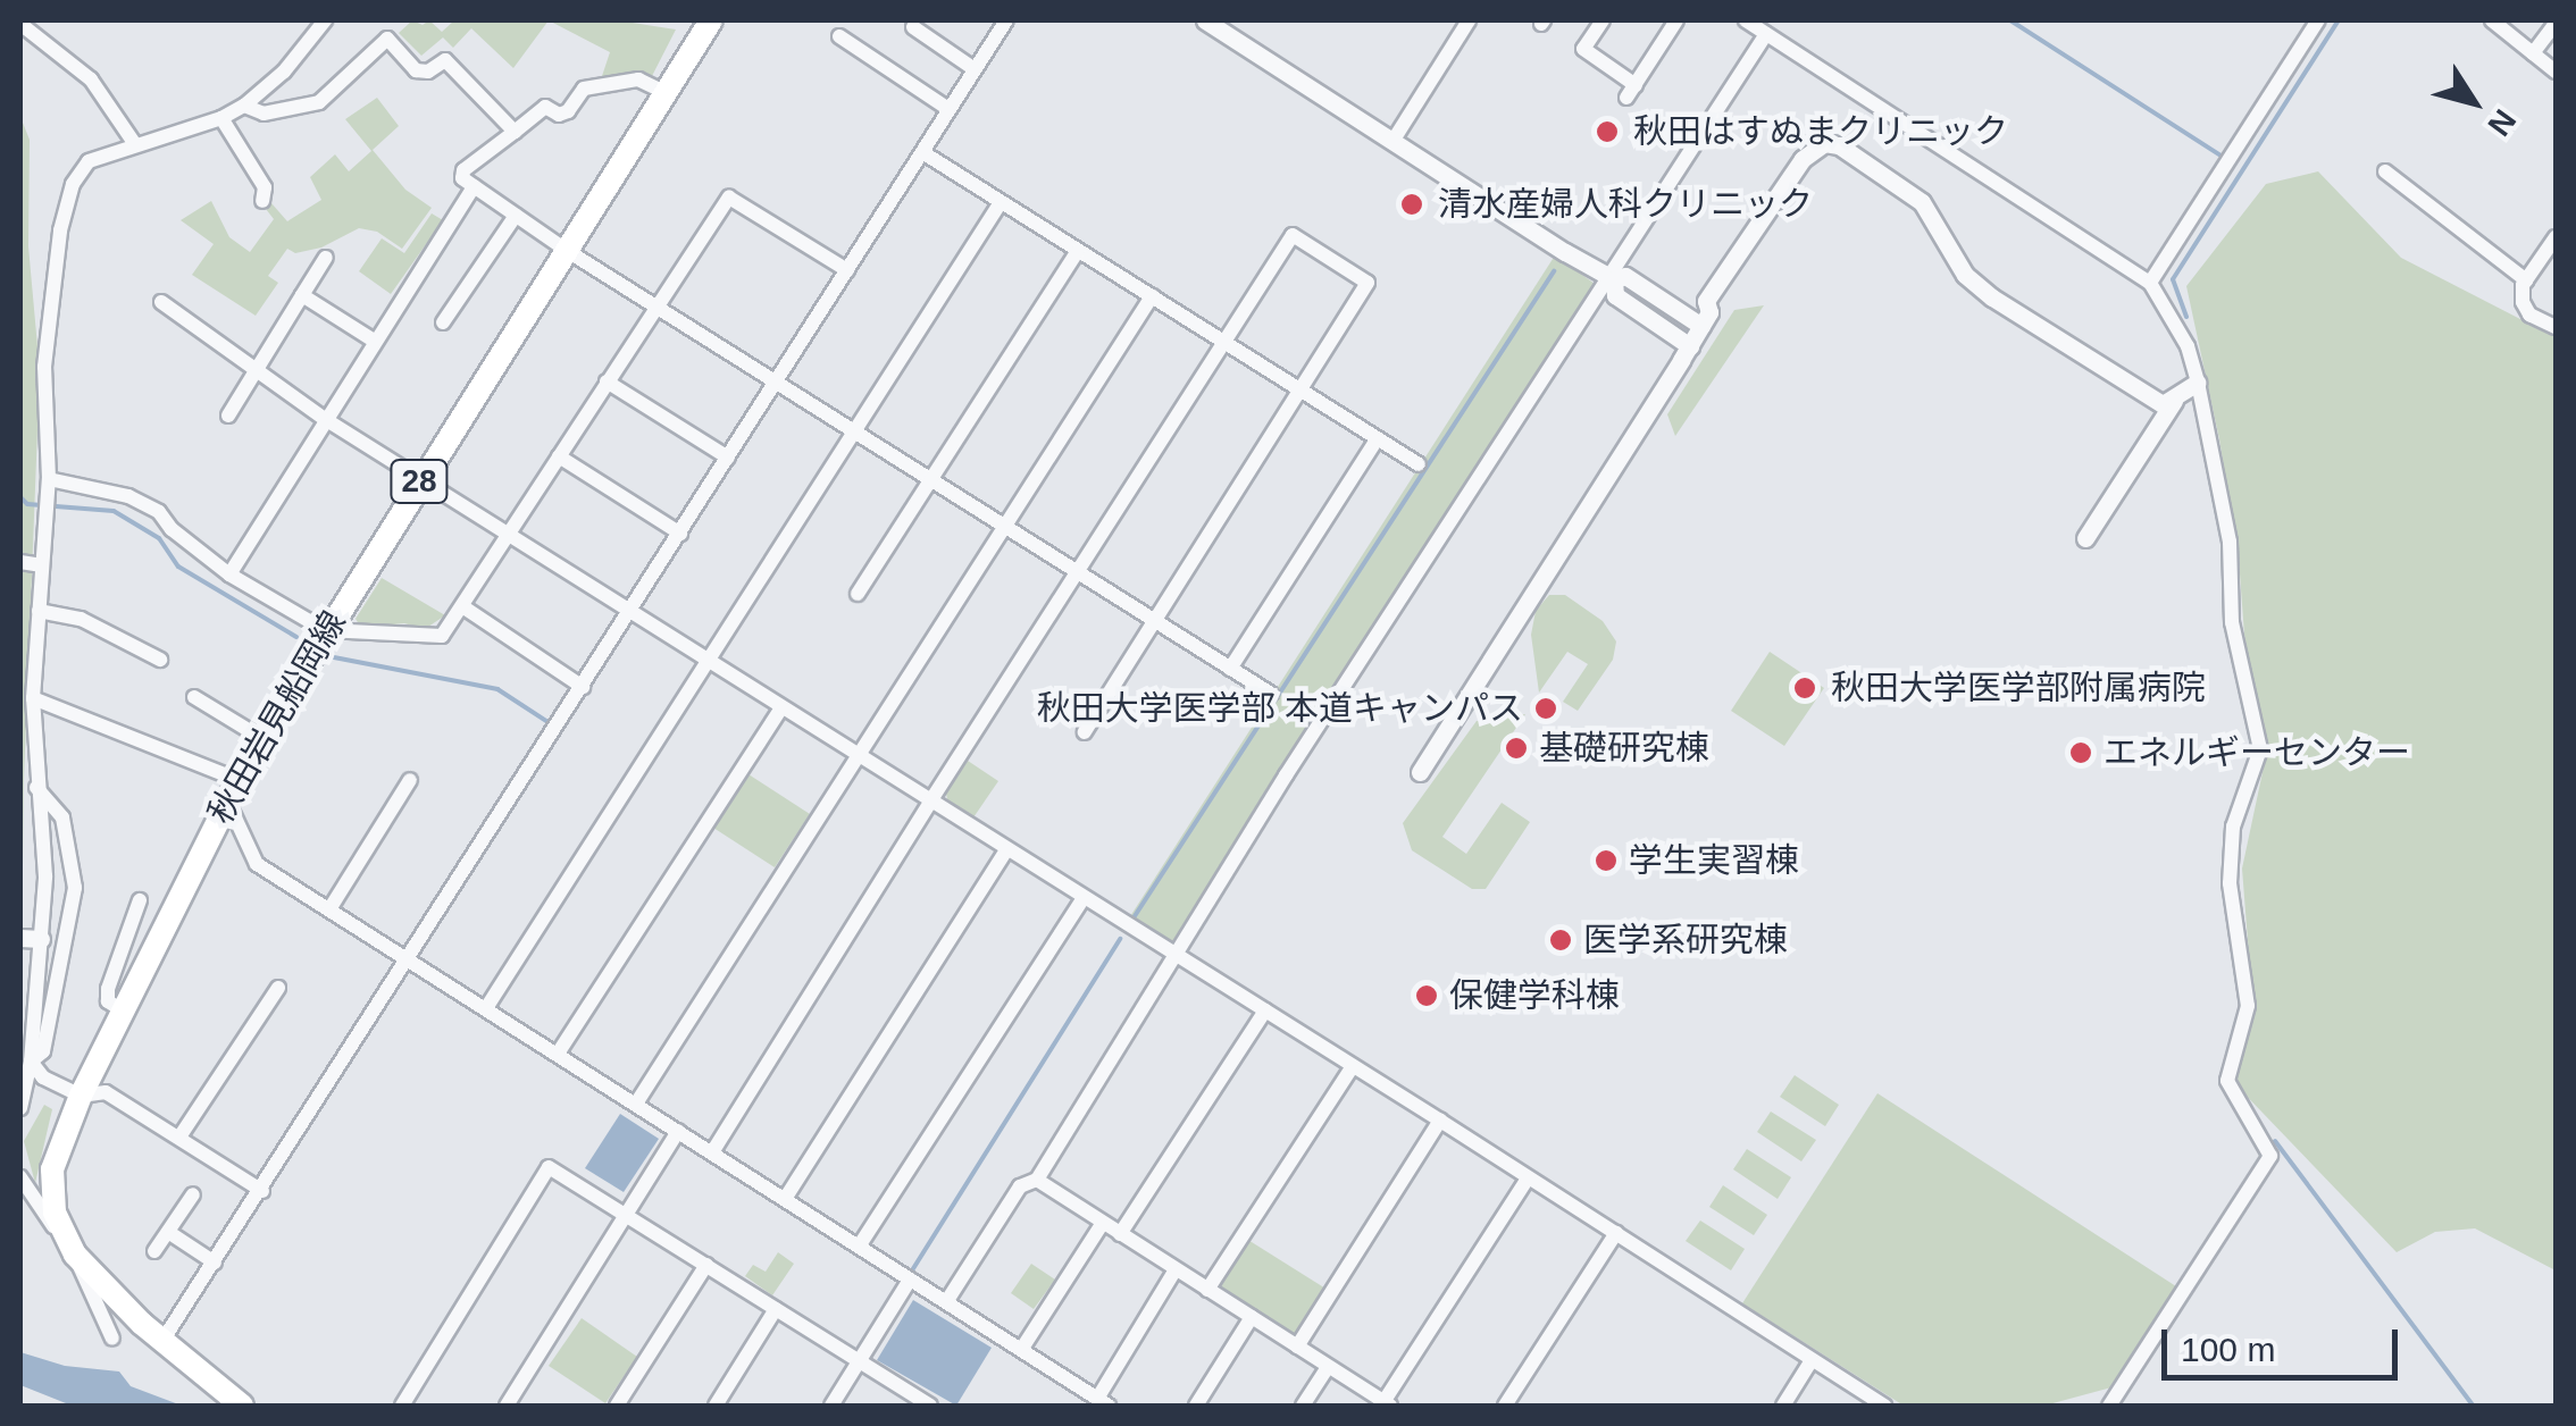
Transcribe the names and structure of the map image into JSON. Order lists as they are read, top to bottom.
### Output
{
  "streets": {
    "main road": ["28", "秋田岩見船岡線"]
  },
  "places": [
    "秋田はすぬまクリニック",
    "清水産婦人科クリニック",
    "秋田大学医学部附属病院",
    "秋田大学医学部 本道キャンパス",
    "基礎研究棟",
    "エネルギーセンター",
    "学生実習棟",
    "医学系研究棟",
    "保健学科棟"
  ],
  "scale_bar": "100 m",
  "north": "bottom right"
}
